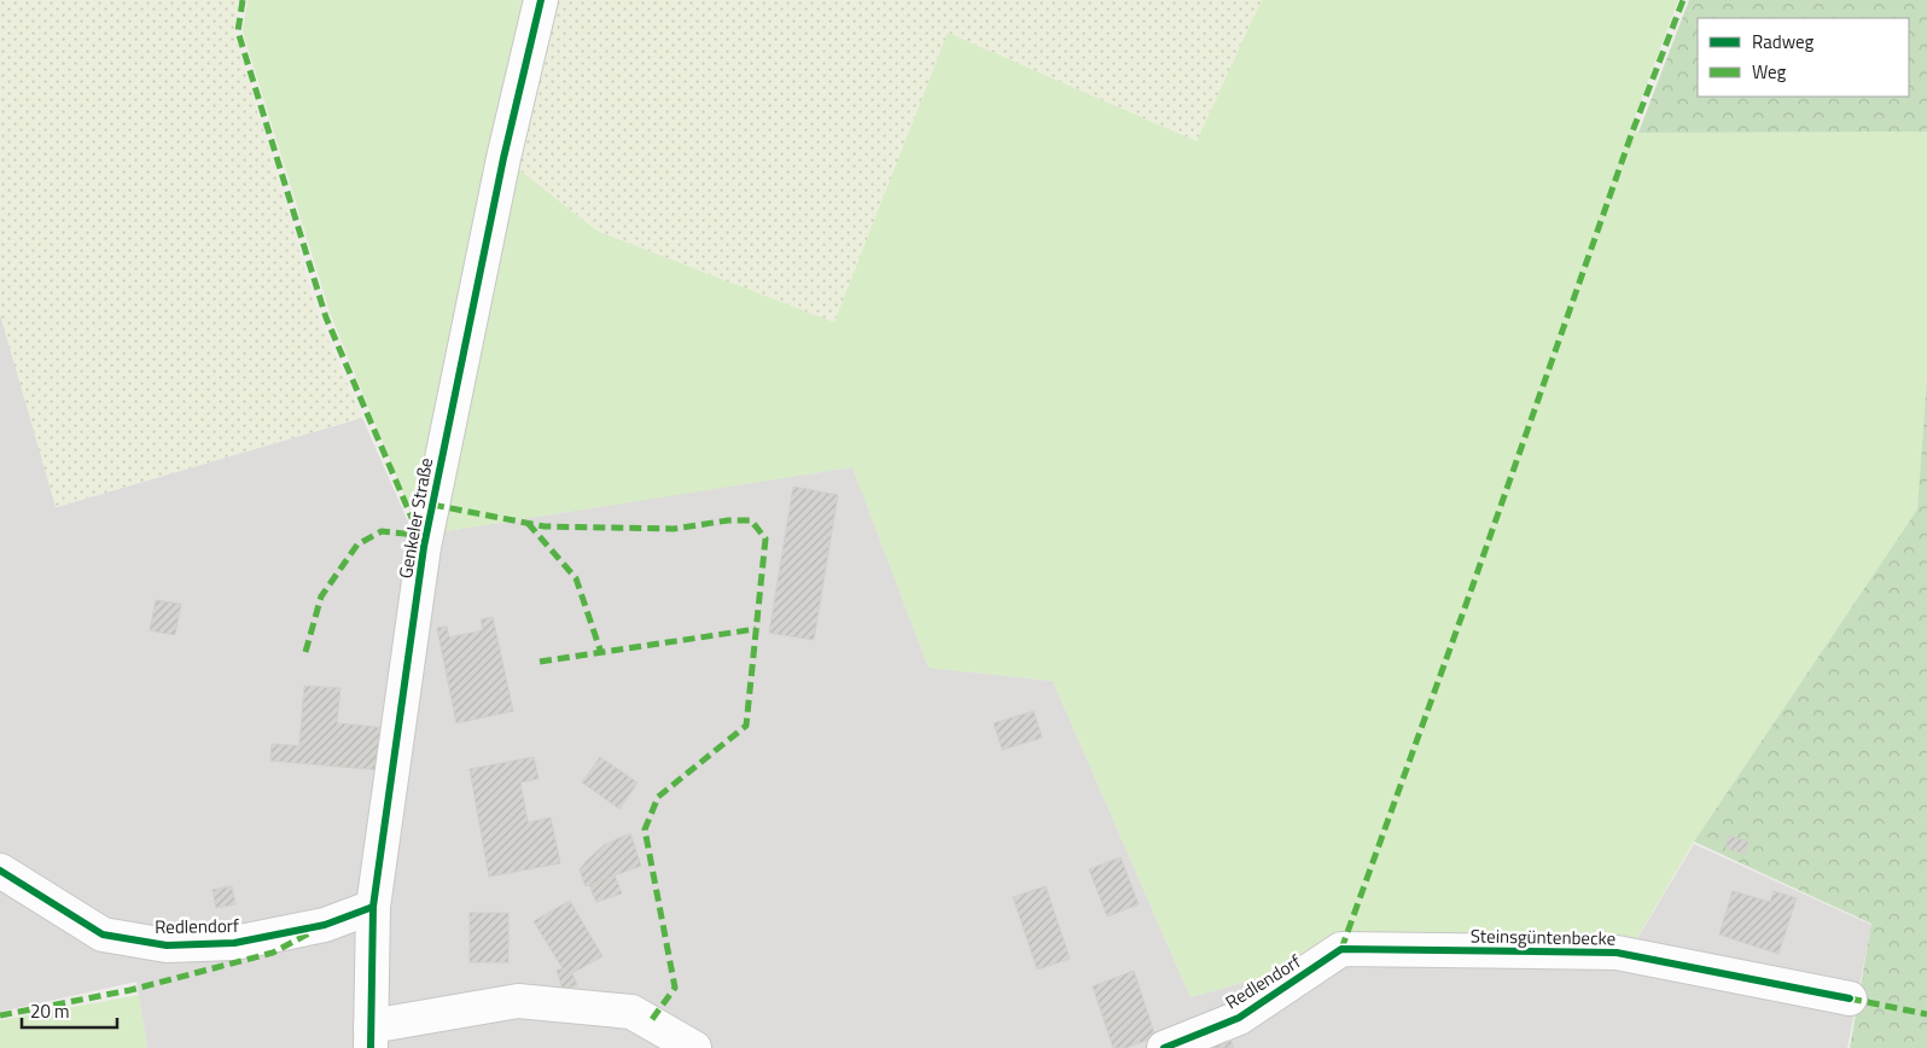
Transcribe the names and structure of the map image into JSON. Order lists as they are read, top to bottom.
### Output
{
  "streets": {
    "street": ["Genkeler Straße", "Redlendorf", "Steinsgüntenbecke"]
  },
  "crossings": [
    ["Genkeler Straße", "Redlendorf"],
    ["Redlendorf", "Steinsgüntenbecke"]
  ],
  "legend": ["Radweg", "Weg"],
  "scale_bar": "20 m"
}
